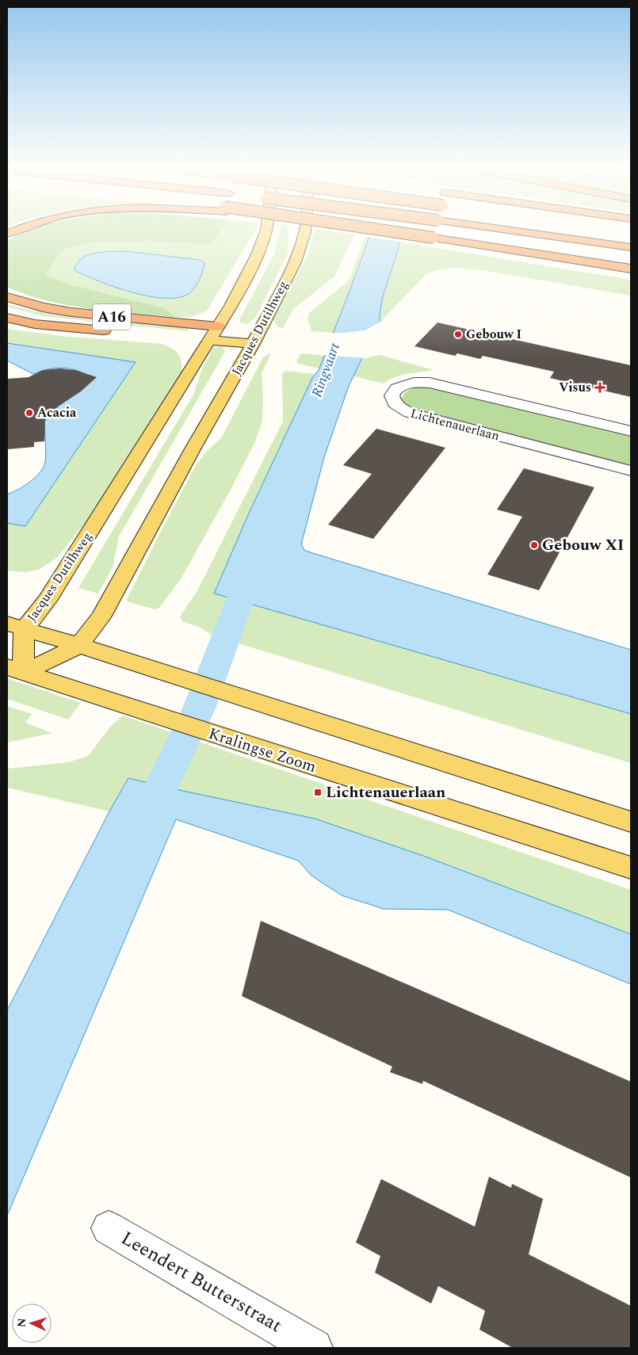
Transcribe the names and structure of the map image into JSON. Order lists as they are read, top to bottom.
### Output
{
  "streets": {
    "highway": ["A16"],
    "main road": ["Jacques Dutilhweg", "Kralingse Zoom"],
    "street": ["Lichtenauerlaan", "Leendert Butterstraat"]
  },
  "crossings": [
    ["A16", "Jacques Dutilhweg"],
    ["Jacques Dutilhweg", "Kralingse Zoom"]
  ],
  "water": ["Ringvaart"],
  "places": {
    "other": ["Gebouw I", "Acacia", "Gebouw XI"],
    "health": ["Visus"],
    "transit": ["Lichtenauerlaan"]
  },
  "north": "left"
}
